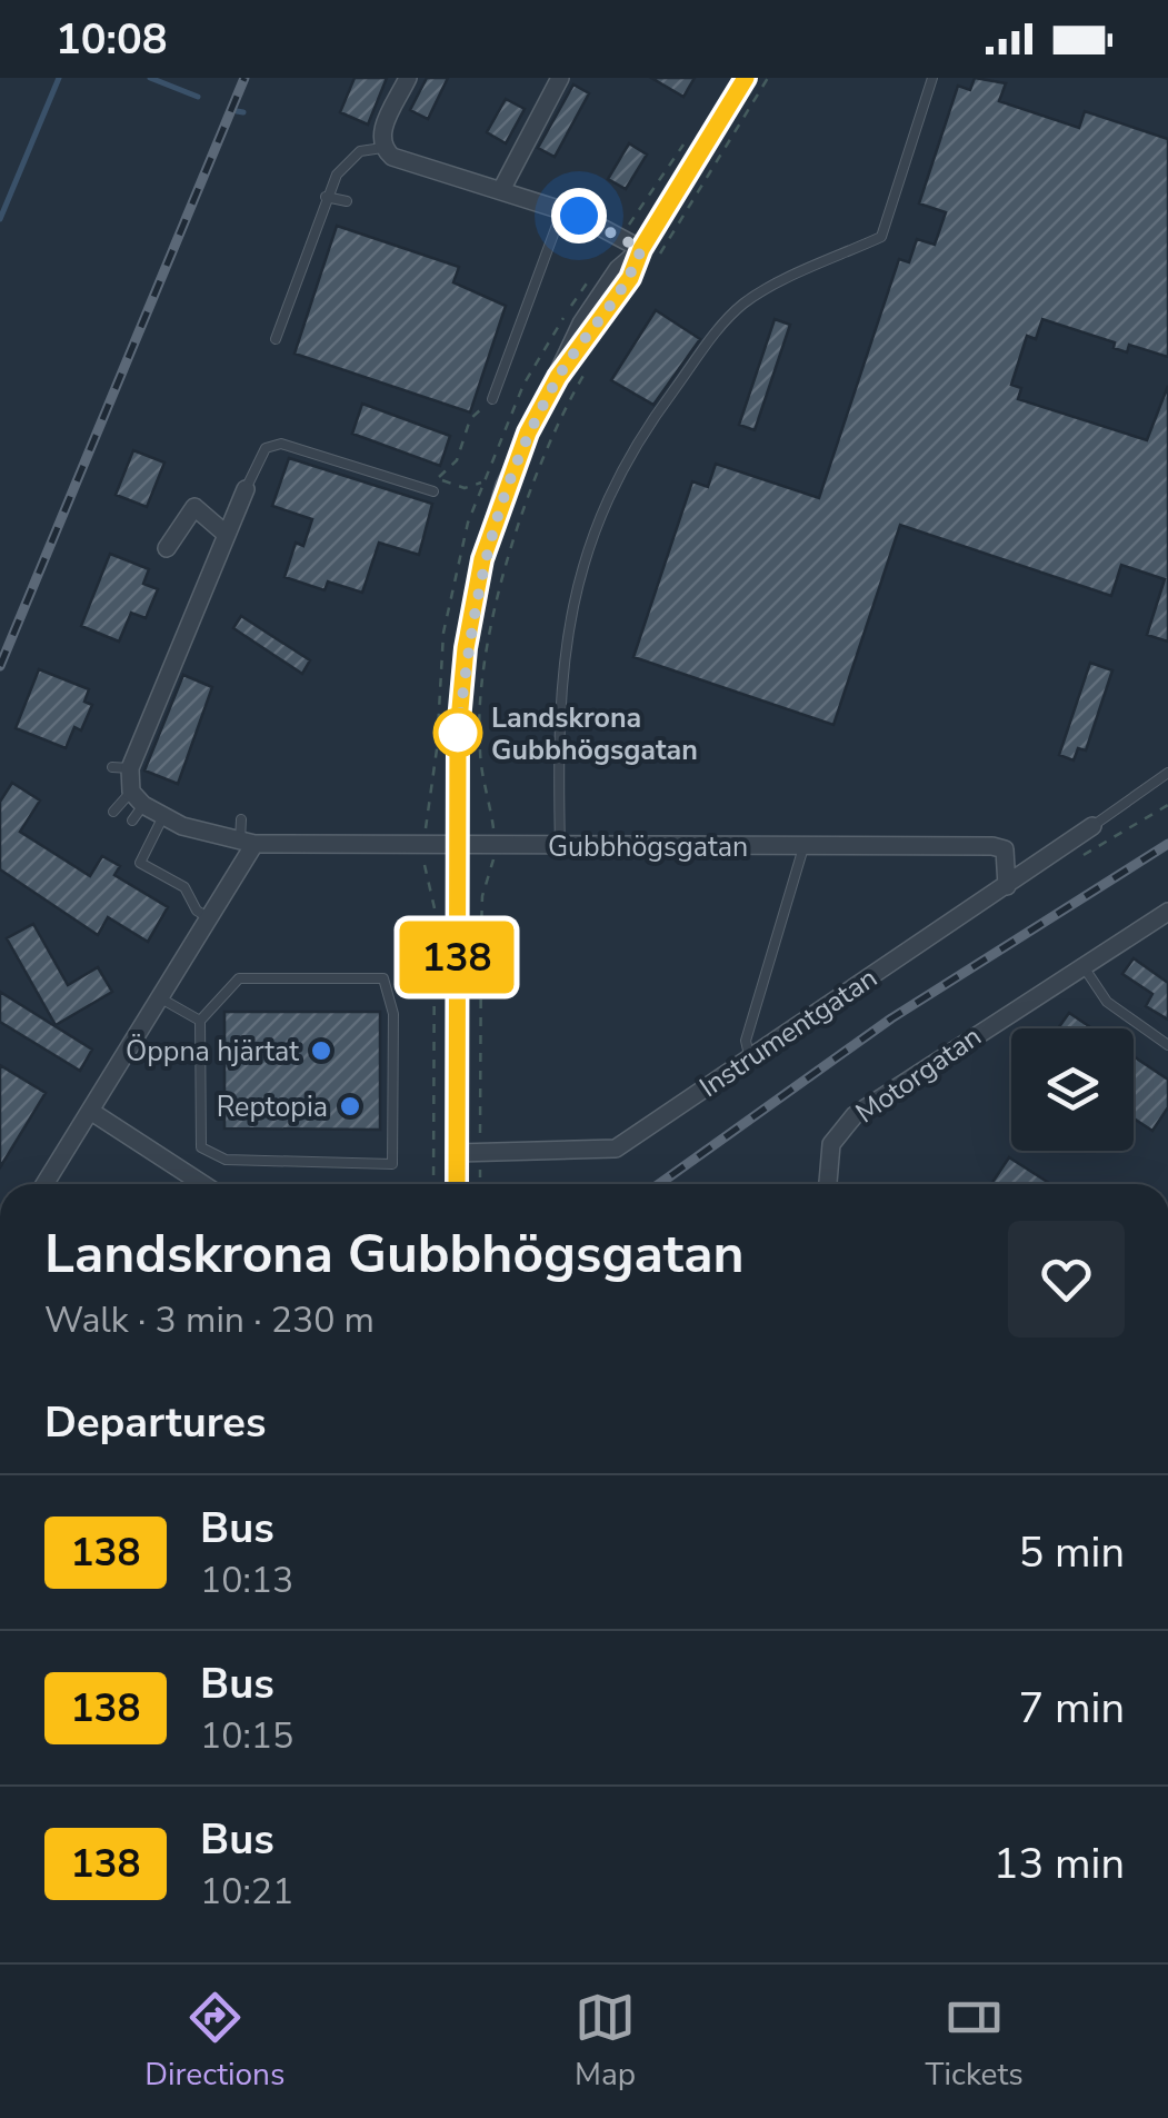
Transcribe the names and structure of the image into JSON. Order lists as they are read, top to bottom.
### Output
{
  "streets": {
    "street": ["Gubbhögsgatan", "Instrumentgatan", "Motorgatan"]
  },
  "crossings": [
    ["Gubbhögsgatan", "Instrumentgatan"]
  ],
  "places": ["Landskrona Gubbhögsgatan", "Öppna hjärtat", "Reptopia"],
  "lines": ["bus line 138"],
  "page": {
    "status": "10:08",
    "on_map": "138",
    "heading": [
      ["Landskrona Gubbhögsgatan", "Walk · 3 min · 230 m"],
      "Departures"
    ],
    "list": [
      {
        "mark": "138",
        "name": "Bus",
        "note": "10:13",
        "value": "5 min"
      },
      {
        "mark": "138",
        "name": "Bus",
        "note": "10:15",
        "value": "7 min"
      },
      {
        "mark": "138",
        "name": "Bus",
        "note": "10:21",
        "value": "13 min"
      }
    ],
    "tabs": ["Directions", "Map", "Tickets"]
  }
}
